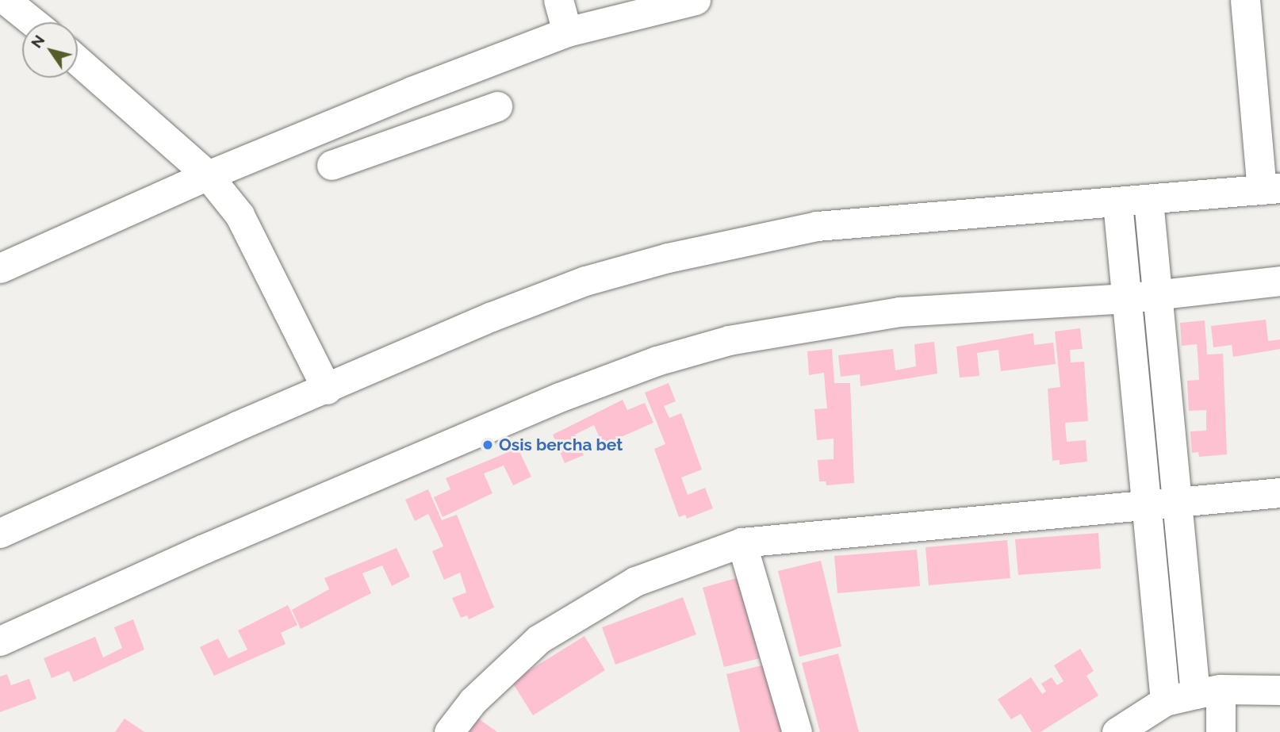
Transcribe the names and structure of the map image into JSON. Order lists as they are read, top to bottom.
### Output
{
  "places": ["Osis bercha bet"],
  "north": "top left"
}
